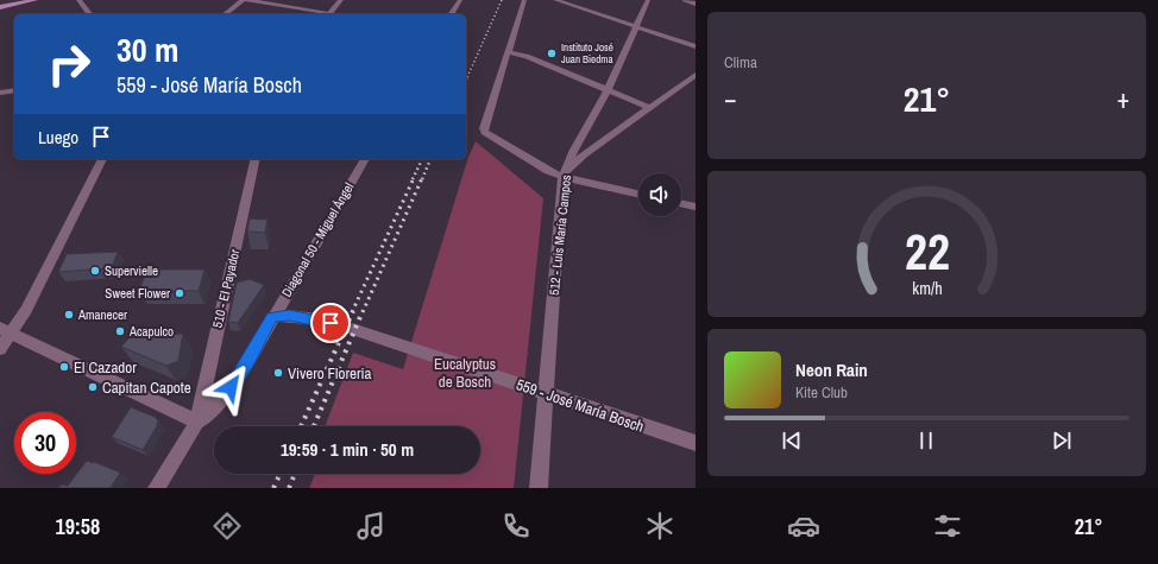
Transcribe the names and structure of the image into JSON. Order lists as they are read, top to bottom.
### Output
{
  "streets": {
    "street": [
      "512 - Luis María Campos",
      "Diagonal 50 - Miguel Ángel",
      "510 - El Payador",
      "559 - José María Bosch"
    ]
  },
  "crossings": [
    ["512 - Luis María Campos", "559 - José María Bosch"],
    ["Diagonal 50 - Miguel Ángel", "510 - El Payador"],
    ["Diagonal 50 - Miguel Ángel", "559 - José María Bosch"]
  ],
  "parks": ["Eucalyptus de Bosch"],
  "places": [
    "Instituto José Juan Biedma",
    "Supervielle",
    "Sweet Flower",
    "Amanecer",
    "Acapulco",
    "El Cazador",
    "Vivero Floreria",
    "Capitan Capote"
  ],
  "page": {
    "tile": "Clima",
    "turn": ["30 m", "559 - José María Bosch"],
    "heat": ["−", "21°", "+"],
    "then": "Luego",
    "song": ["Neon Rain", "Kite Club"],
    "limit": "30",
    "trip": "19:59 · 1 min · 50 m",
    "tabs": ["19:58", "21°"],
    "gauge": ["22", "km/h"]
  }
}
